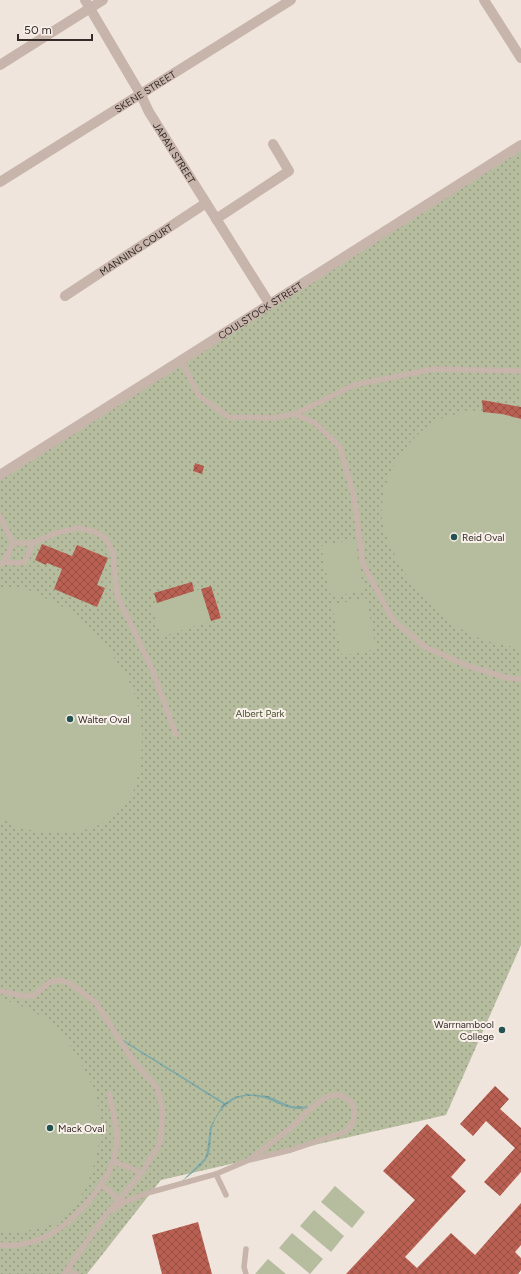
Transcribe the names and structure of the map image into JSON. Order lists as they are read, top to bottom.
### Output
{
  "streets": {
    "street": [
      "SKENE STREET",
      "JAPAN STREET",
      "MANNING COURT",
      "COULSTOCK STREET"
    ]
  },
  "crossings": [
    ["SKENE STREET", "JAPAN STREET"],
    ["JAPAN STREET", "MANNING COURT"],
    ["JAPAN STREET", "COULSTOCK STREET"]
  ],
  "parks": ["Albert Park"],
  "places": [
    "Reid Oval",
    "Walter Oval",
    "Warrnambool College",
    "Mack Oval"
  ],
  "scale_bar": "50 m"
}
